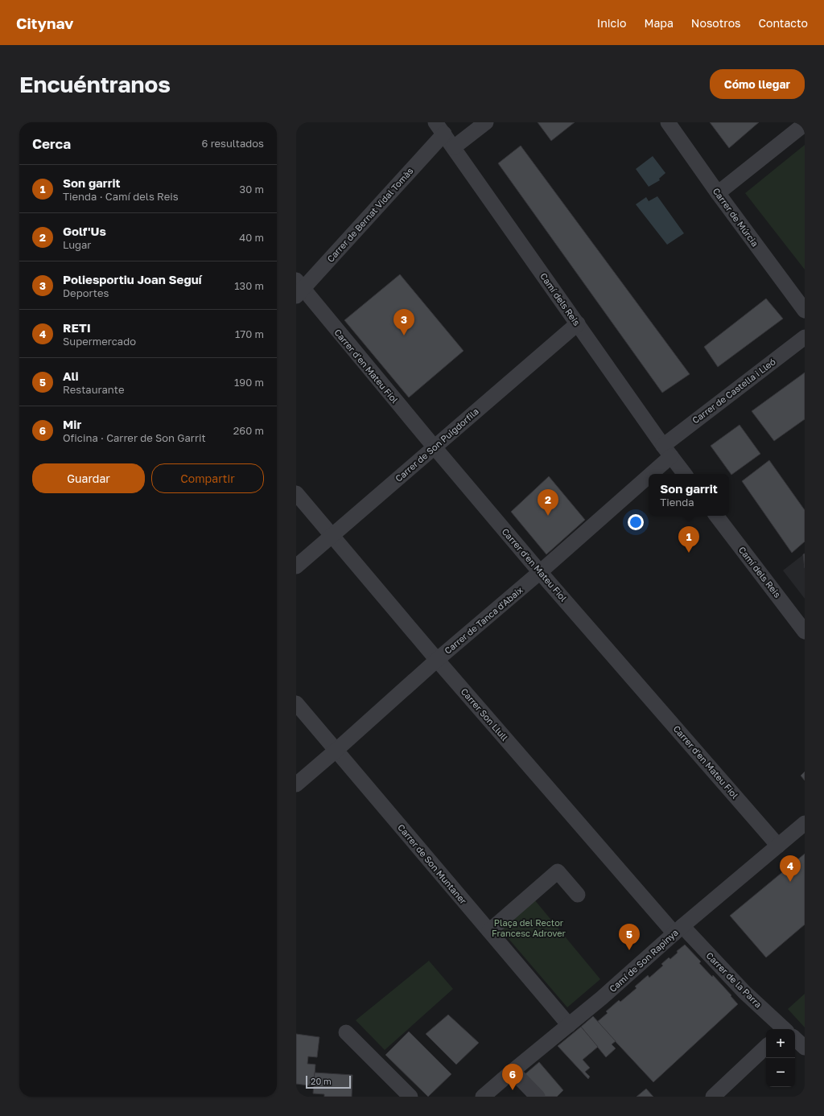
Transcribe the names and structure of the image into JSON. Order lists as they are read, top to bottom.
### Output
{
  "streets": {
    "street": [
      "Carrer de Bernat Vidal Tomàs",
      "Carrer de Múrcia",
      "Camí dels Reis",
      "Carrer d'en Mateu Fiol",
      "Carrer de Castella i Lleó",
      "Carrer de Son Puigdorfila",
      "Carrer de Tanca d'Abaix",
      "Carrer Son Llull",
      "Carrer de Son Muntaner",
      "Camí de Son Rapinya",
      "Carrer de la Parra"
    ]
  },
  "crossings": [
    ["Carrer de Bernat Vidal Tomàs", "Camí dels Reis"],
    ["Carrer de Bernat Vidal Tomàs", "Carrer d'en Mateu Fiol"],
    ["Camí dels Reis", "Carrer de Castella i Lleó"],
    ["Camí dels Reis", "Carrer de Son Puigdorfila"],
    ["Camí dels Reis", "Carrer de Tanca d'Abaix"],
    ["Carrer d'en Mateu Fiol", "Carrer de Son Puigdorfila"],
    ["Carrer d'en Mateu Fiol", "Carrer de Tanca d'Abaix"],
    ["Carrer d'en Mateu Fiol", "Camí de Son Rapinya"],
    ["Carrer de Castella i Lleó", "Carrer de Tanca d'Abaix"],
    ["Carrer de Son Puigdorfila", "Carrer Son Llull"],
    ["Carrer de Tanca d'Abaix", "Carrer Son Llull"],
    ["Carrer de Tanca d'Abaix", "Carrer de Son Muntaner"],
    ["Carrer Son Llull", "Camí de Son Rapinya"],
    ["Carrer Son Llull", "Carrer de la Parra"],
    ["Carrer de Son Muntaner", "Camí de Son Rapinya"],
    ["Camí de Son Rapinya", "Carrer de la Parra"]
  ],
  "parks": ["Plaça del Rector Francesc Adrover"],
  "scale_bar": "20 m",
  "page": {
    "header": "Citynav",
    "nav": [
      "Inicio",
      "Mapa",
      "Nosotros",
      "Contacto"
    ],
    "buttons": [
      "Cómo llegar",
      ["Guardar", "Compartir"]
    ],
    "title": "Encuéntranos",
    "heading": ["Cerca", "6 resultados"],
    "list": [
      {
        "mark": "1",
        "name": "Son garrit",
        "note": "Tienda · Camí dels Reis",
        "value": "30 m"
      },
      {
        "mark": "2",
        "name": "Golf'Us",
        "note": "Lugar",
        "value": "40 m"
      },
      {
        "mark": "3",
        "name": "Poliesportiu Joan Seguí",
        "note": "Deportes",
        "value": "130 m"
      },
      {
        "mark": "4",
        "name": "RETI",
        "note": "Supermercado",
        "value": "170 m"
      },
      {
        "mark": "5",
        "name": "Ali",
        "note": "Restaurante",
        "value": "190 m"
      },
      {
        "mark": "6",
        "name": "Mir",
        "note": "Oficina · Carrer de Son Garrit",
        "value": "260 m"
      }
    ],
    "pins": [
      "3",
      "2",
      "1",
      "4",
      "5",
      "6"
    ],
    "popup": ["Son garrit", "Tienda"],
    "map_buttons": ["+", "−"],
    "scale": "20 m"
  }
}
